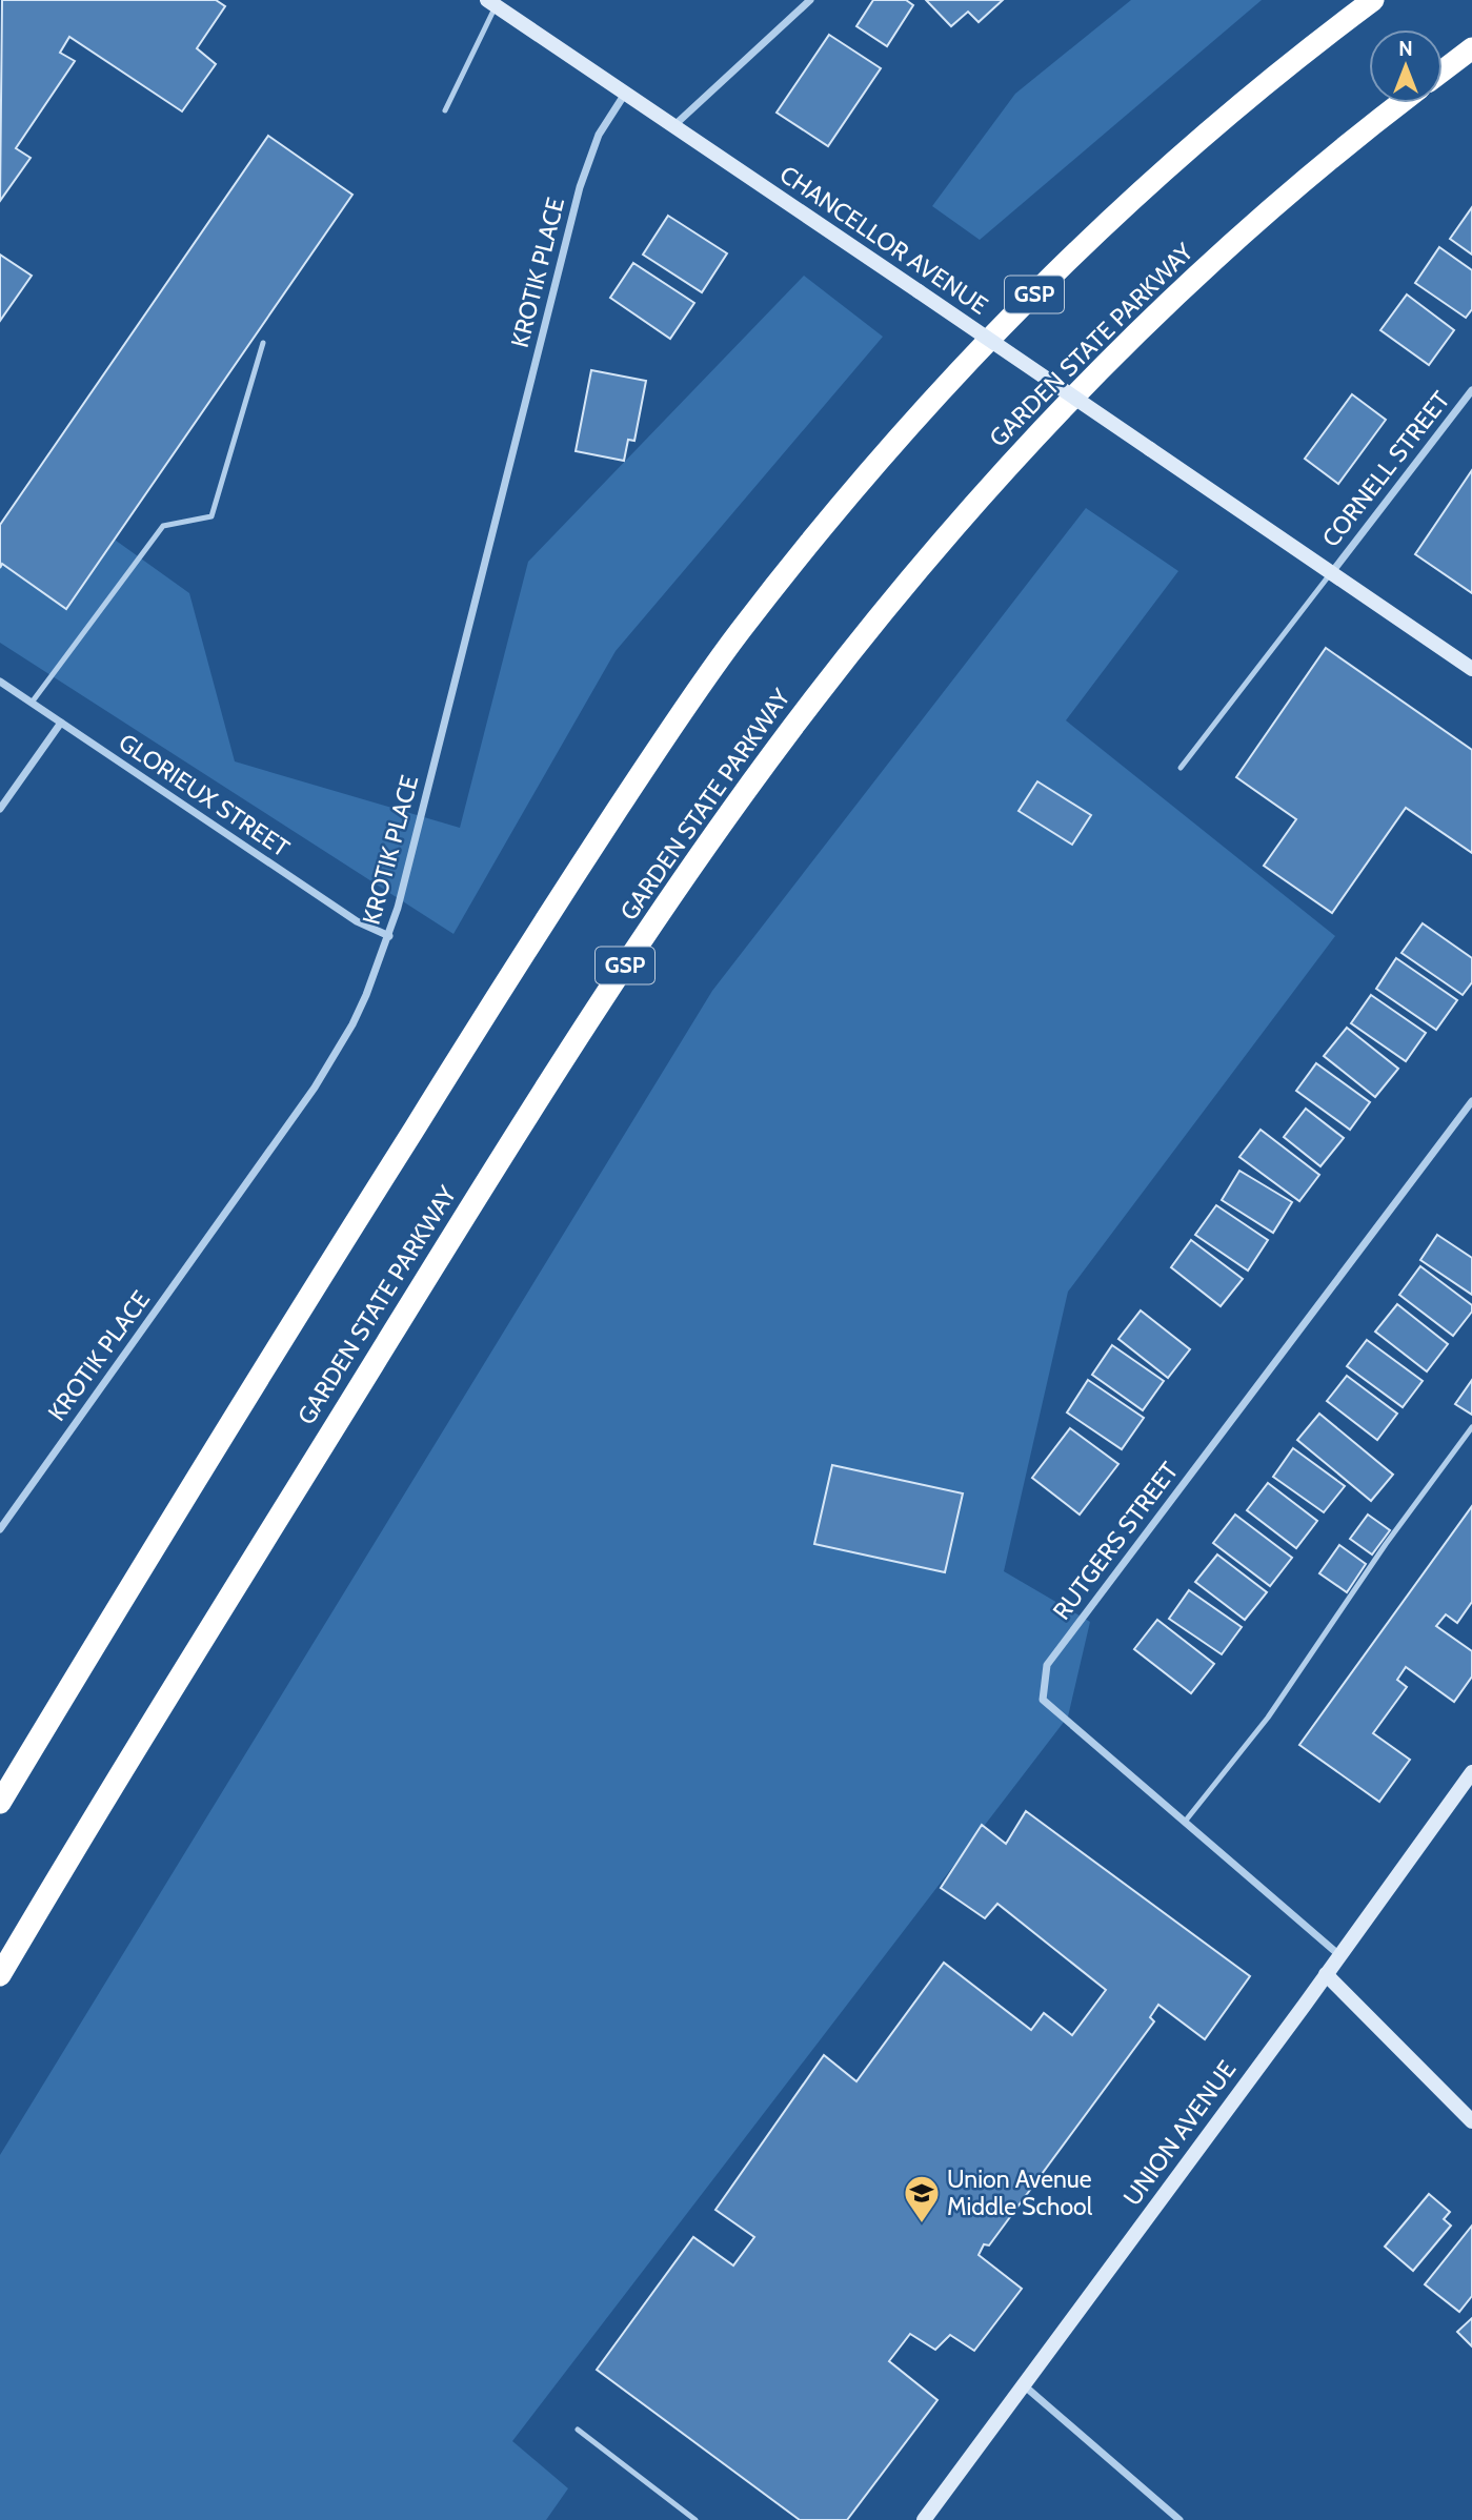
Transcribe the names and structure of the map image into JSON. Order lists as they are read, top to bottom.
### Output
{
  "streets": {
    "highway": ["GSP", "GARDEN STATE PARKWAY"],
    "main road": ["CHANCELLOR AVENUE", "UNION AVENUE"],
    "street": [
      "KROTIK PLACE",
      "CORNELL STREET",
      "GLORIEUX STREET",
      "RUTGERS STREET"
    ]
  },
  "crossings": [
    ["CHANCELLOR AVENUE", "KROTIK PLACE"],
    ["CHANCELLOR AVENUE", "CORNELL STREET"],
    ["KROTIK PLACE", "GLORIEUX STREET"],
    ["RUTGERS STREET", "UNION AVENUE"]
  ],
  "places": {
    "school or university": ["Union Avenue Middle School"]
  },
  "north": "top"
}
